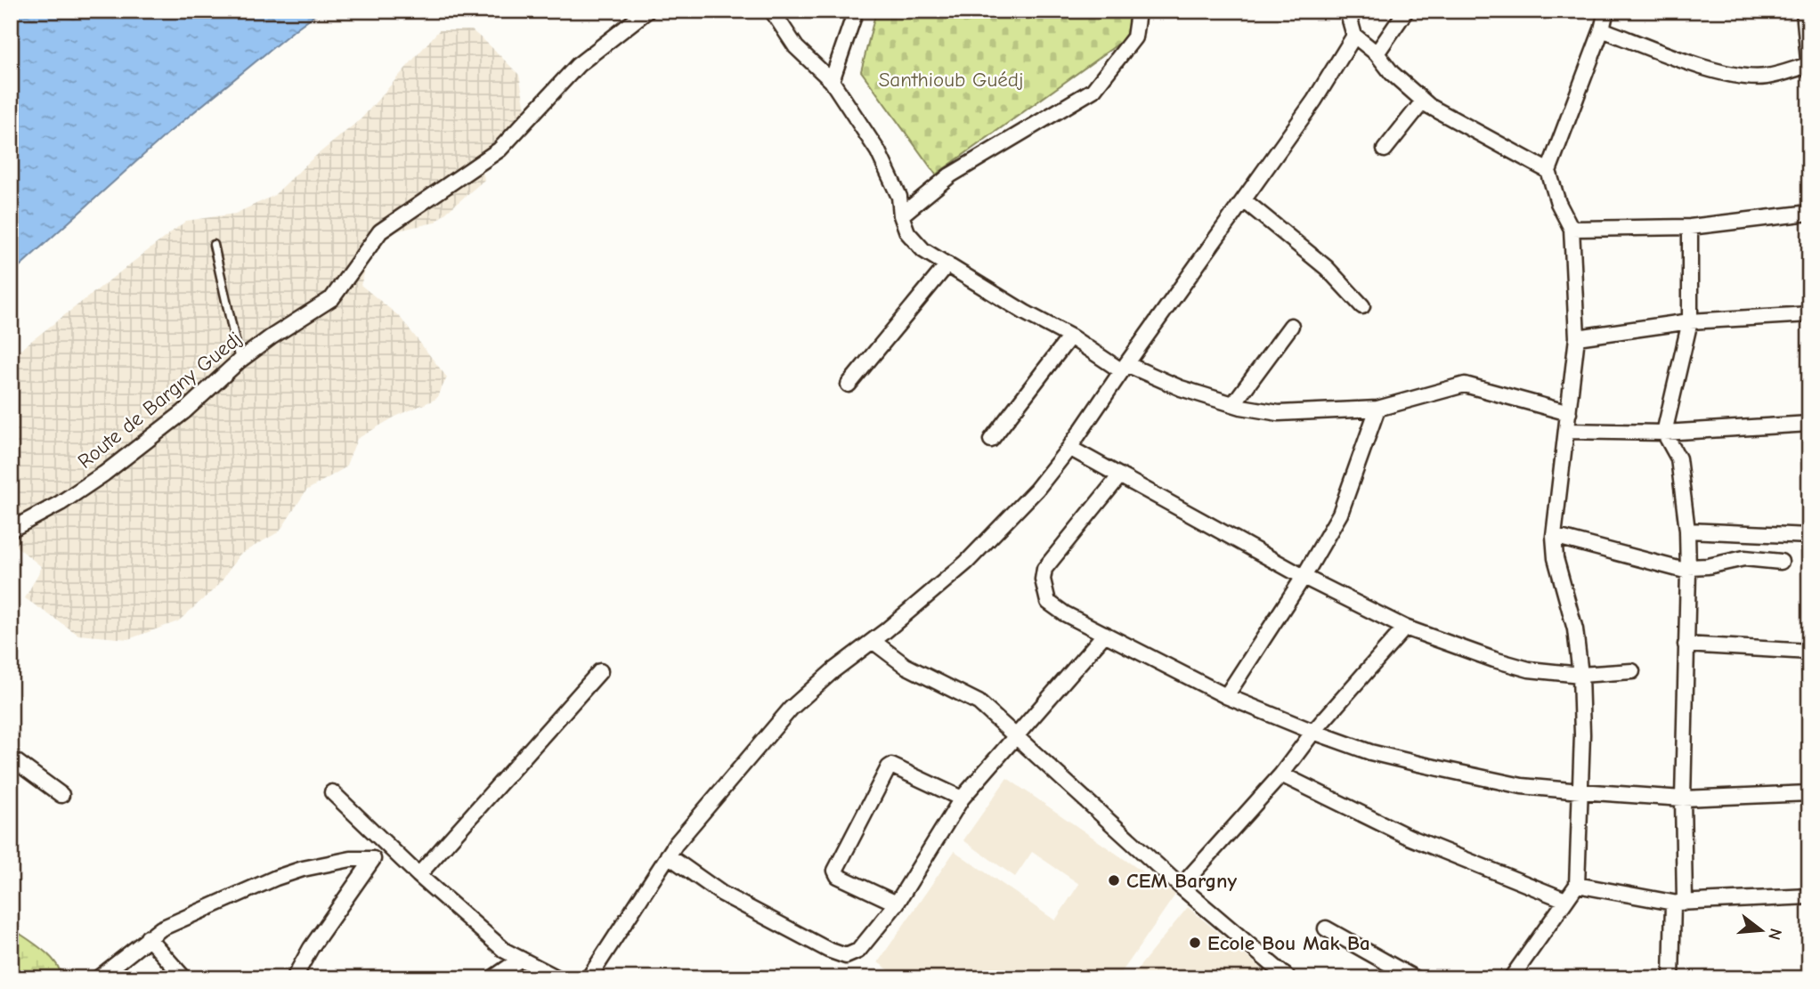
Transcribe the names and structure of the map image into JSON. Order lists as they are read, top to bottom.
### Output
{
  "streets": {
    "street": ["Route de Bargny Guedj"]
  },
  "parks": ["Santhioub Guédj"],
  "places": ["CEM Bargny", "Ecole Bou Mak Ba"],
  "north": "right"
}
